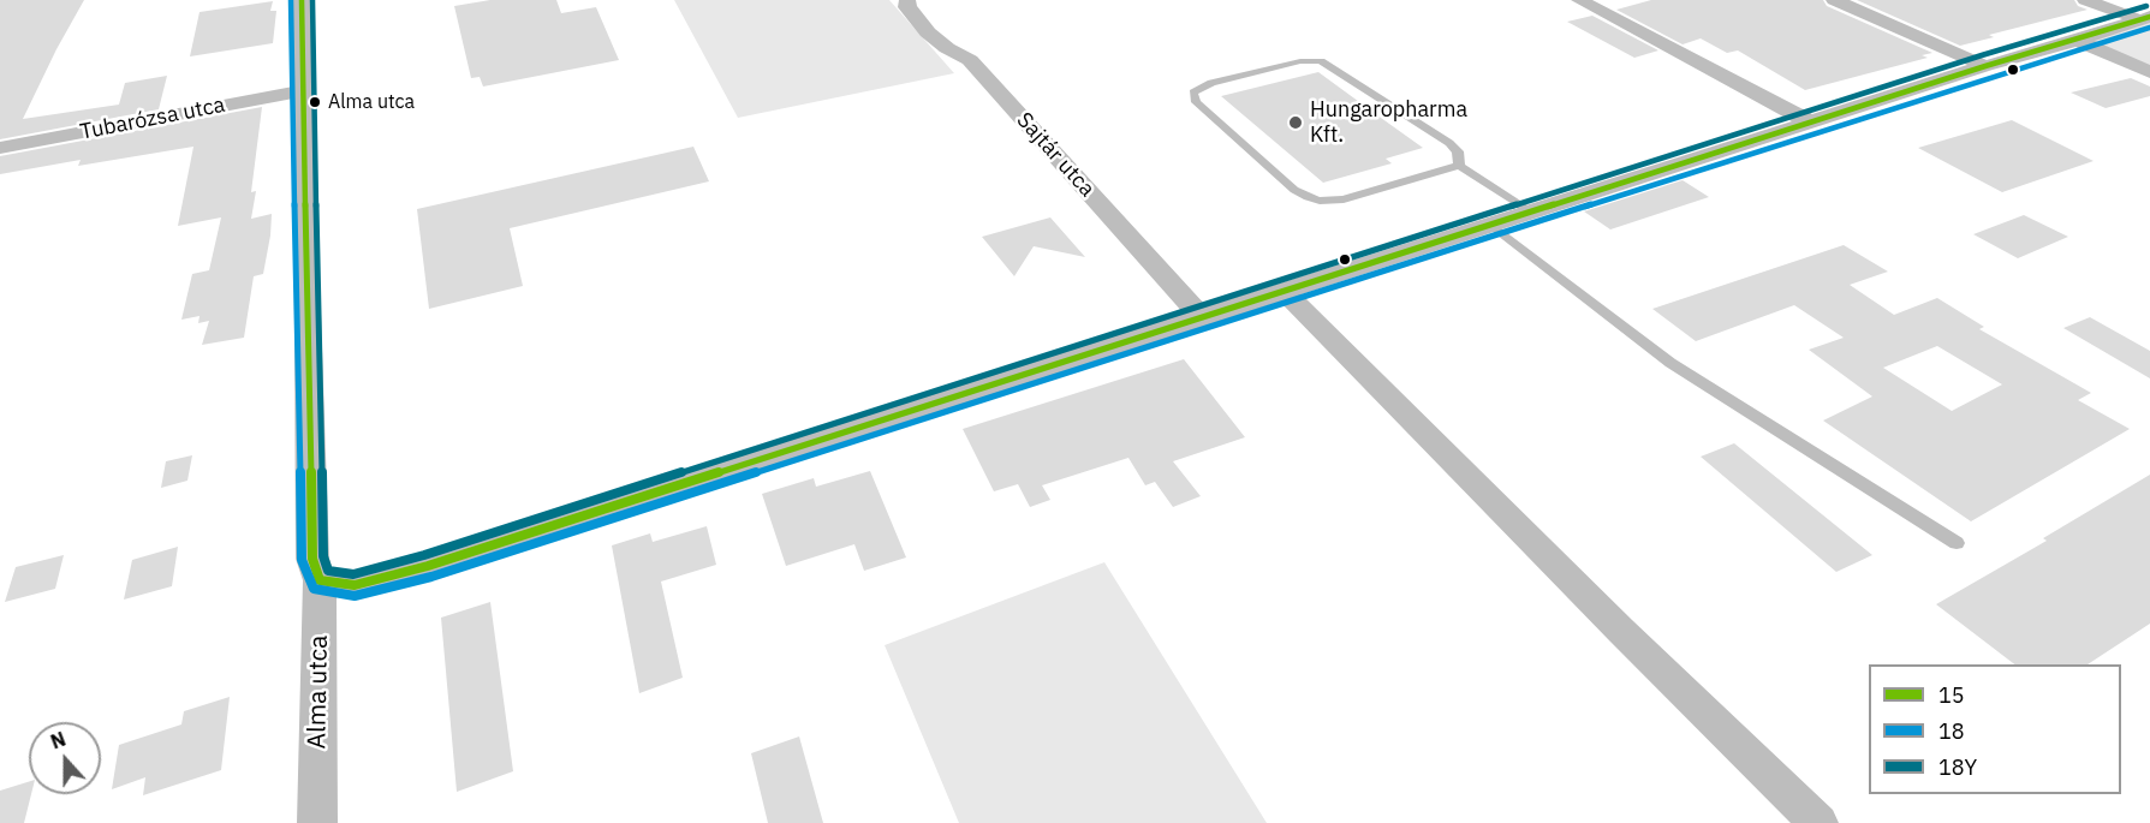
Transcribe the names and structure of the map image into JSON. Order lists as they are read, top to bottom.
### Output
{
  "streets": {
    "street": ["Tubarózsa utca", "Sajtár utca", "Alma utca"]
  },
  "crossings": [
    ["Tubarózsa utca", "Alma utca"]
  ],
  "places": ["Alma utca", "Hungaropharma Kft."],
  "lines": ["transit line 15", "transit line 18", "transit line 18Y"],
  "legend": ["15", "18", "18Y"],
  "north": "top"
}
